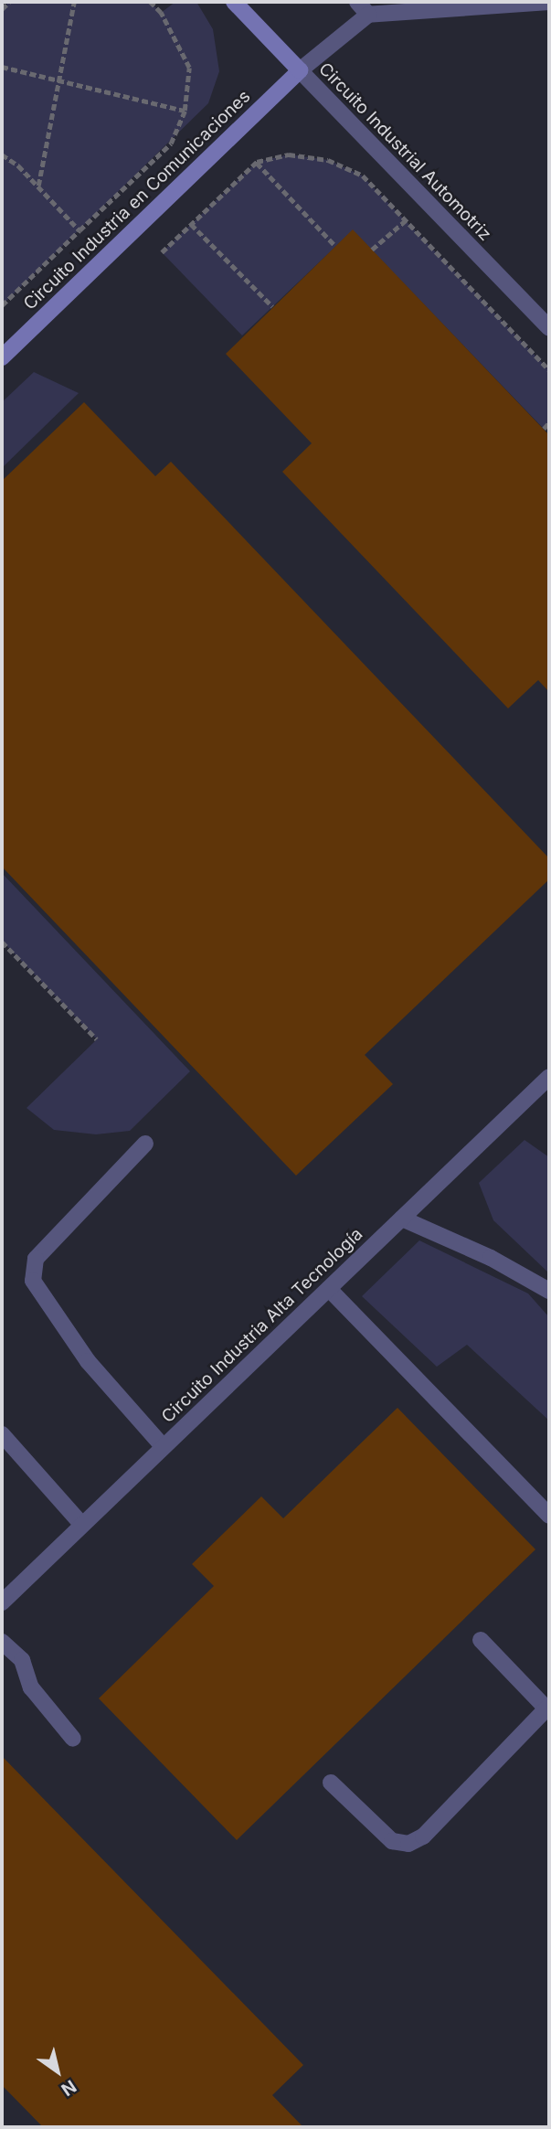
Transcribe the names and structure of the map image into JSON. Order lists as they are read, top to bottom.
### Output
{
  "streets": {
    "street": ["Circuito Industrial Automotriz", "Circuito Industria en Comunicaciones"],
    "lane": ["Circuito Industria Alta Tecnología"]
  },
  "crossings": [
    ["Circuito Industrial Automotriz", "Circuito Industria en Comunicaciones"]
  ],
  "north": "bottom right"
}
